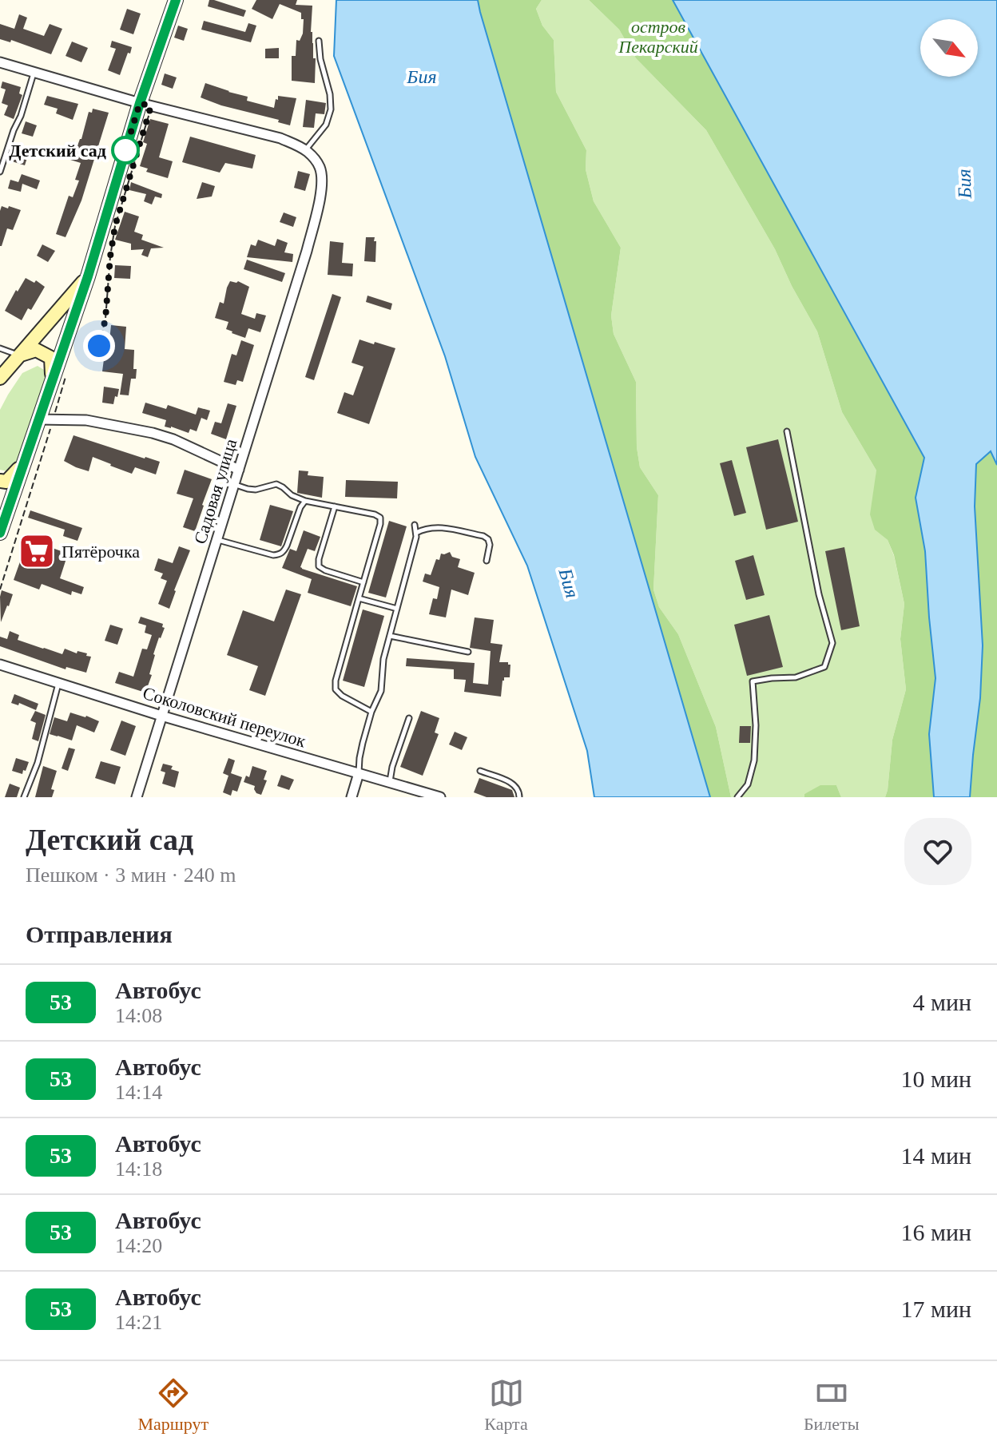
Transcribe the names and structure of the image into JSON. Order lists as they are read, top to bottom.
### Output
{
  "streets": {
    "street": ["Садовая улица", "Соколовский переулок"]
  },
  "crossings": [
    ["Садовая улица", "Соколовский переулок"]
  ],
  "water": ["Бия"],
  "parks": ["остров Пекарский"],
  "places": {
    "other": ["Детский сад"],
    "supermarket": ["Пятёрочка"]
  },
  "lines": ["bus line 53"],
  "north": "bottom right",
  "page": {
    "heading": [
      ["Детский сад", "Пешком · 3 мин · 240 m"],
      "Отправления"
    ],
    "list": [
      {
        "mark": "53",
        "name": "Автобус",
        "note": "14:08",
        "value": "4 мин"
      },
      {
        "mark": "53",
        "name": "Автобус",
        "note": "14:14",
        "value": "10 мин"
      },
      {
        "mark": "53",
        "name": "Автобус",
        "note": "14:18",
        "value": "14 мин"
      },
      {
        "mark": "53",
        "name": "Автобус",
        "note": "14:20",
        "value": "16 мин"
      },
      {
        "mark": "53",
        "name": "Автобус",
        "note": "14:21",
        "value": "17 мин"
      }
    ],
    "tabs": ["Маршрут", "Карта", "Билеты"]
  }
}
